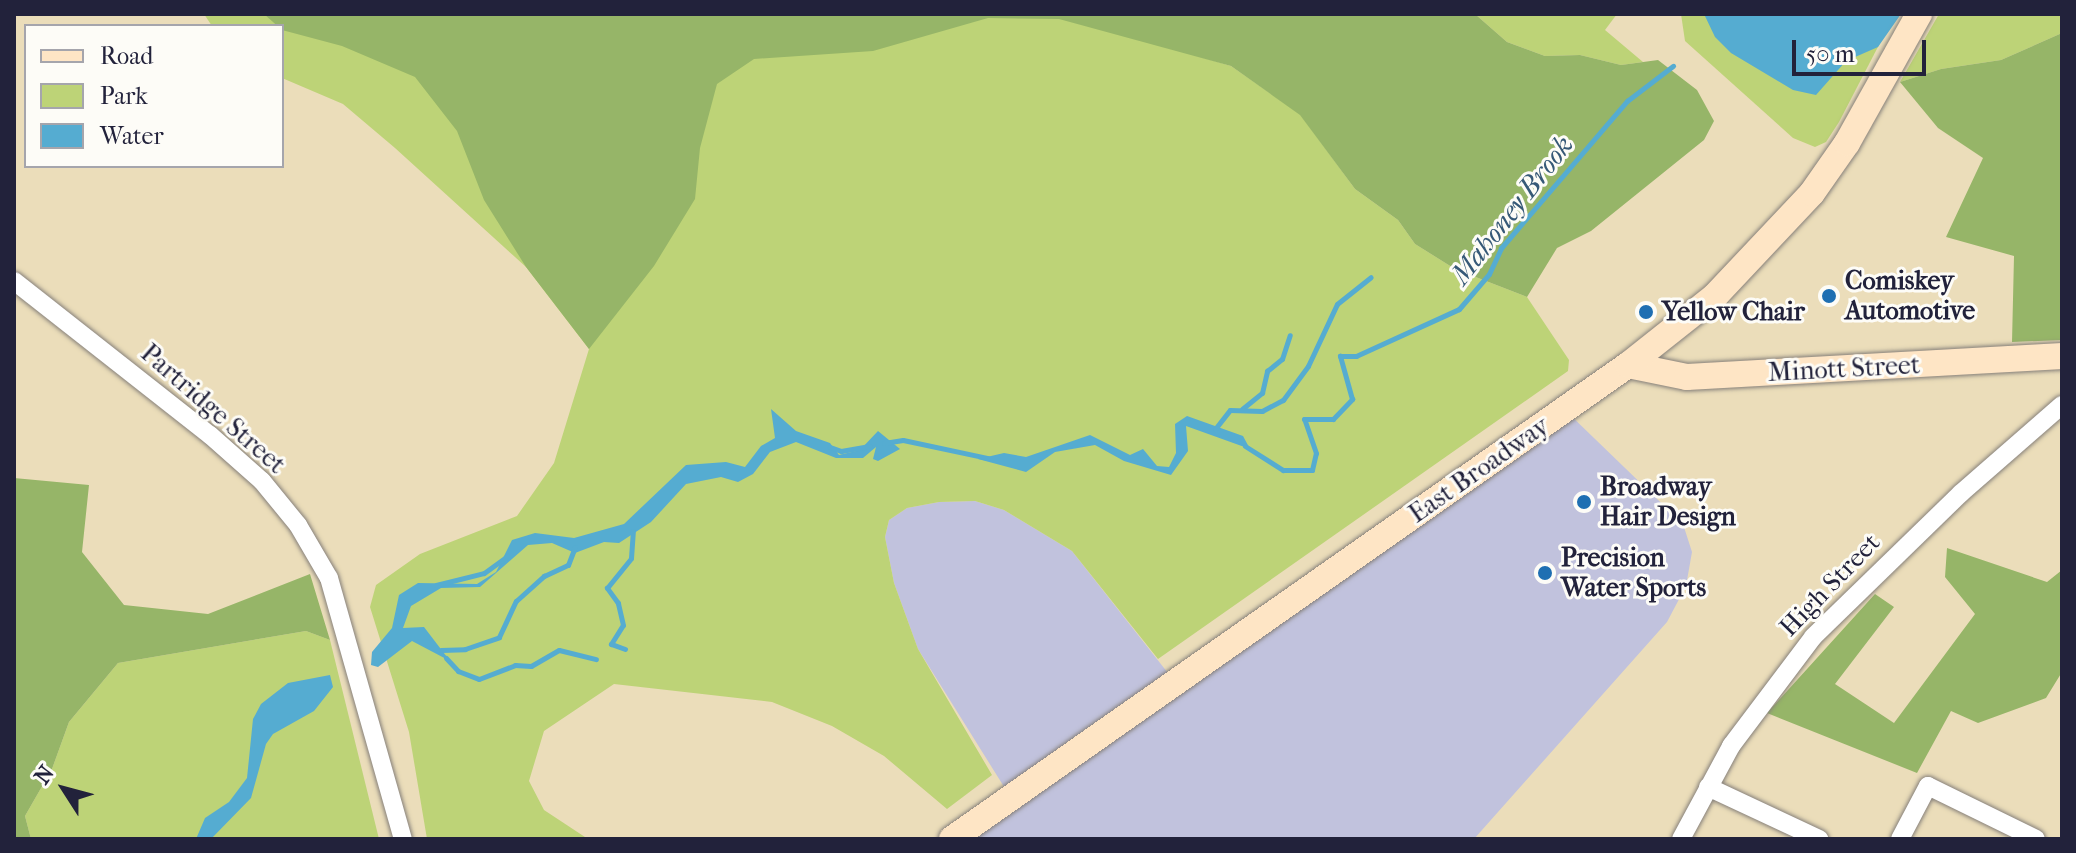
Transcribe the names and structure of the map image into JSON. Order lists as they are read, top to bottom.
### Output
{
  "streets": {
    "main road": ["Minott Street", "East Broadway"],
    "street": ["Partridge Street", "High Street"]
  },
  "crossings": [
    ["Minott Street", "East Broadway"]
  ],
  "water": ["Mahoney Brook"],
  "places": [
    "Comiskey Automotive",
    "Yellow Chair",
    "Broadway Hair Design",
    "Precision Water Sports"
  ],
  "legend": ["Road", "Park", "Water"],
  "scale_bar": "50 m",
  "north": "top left"
}
